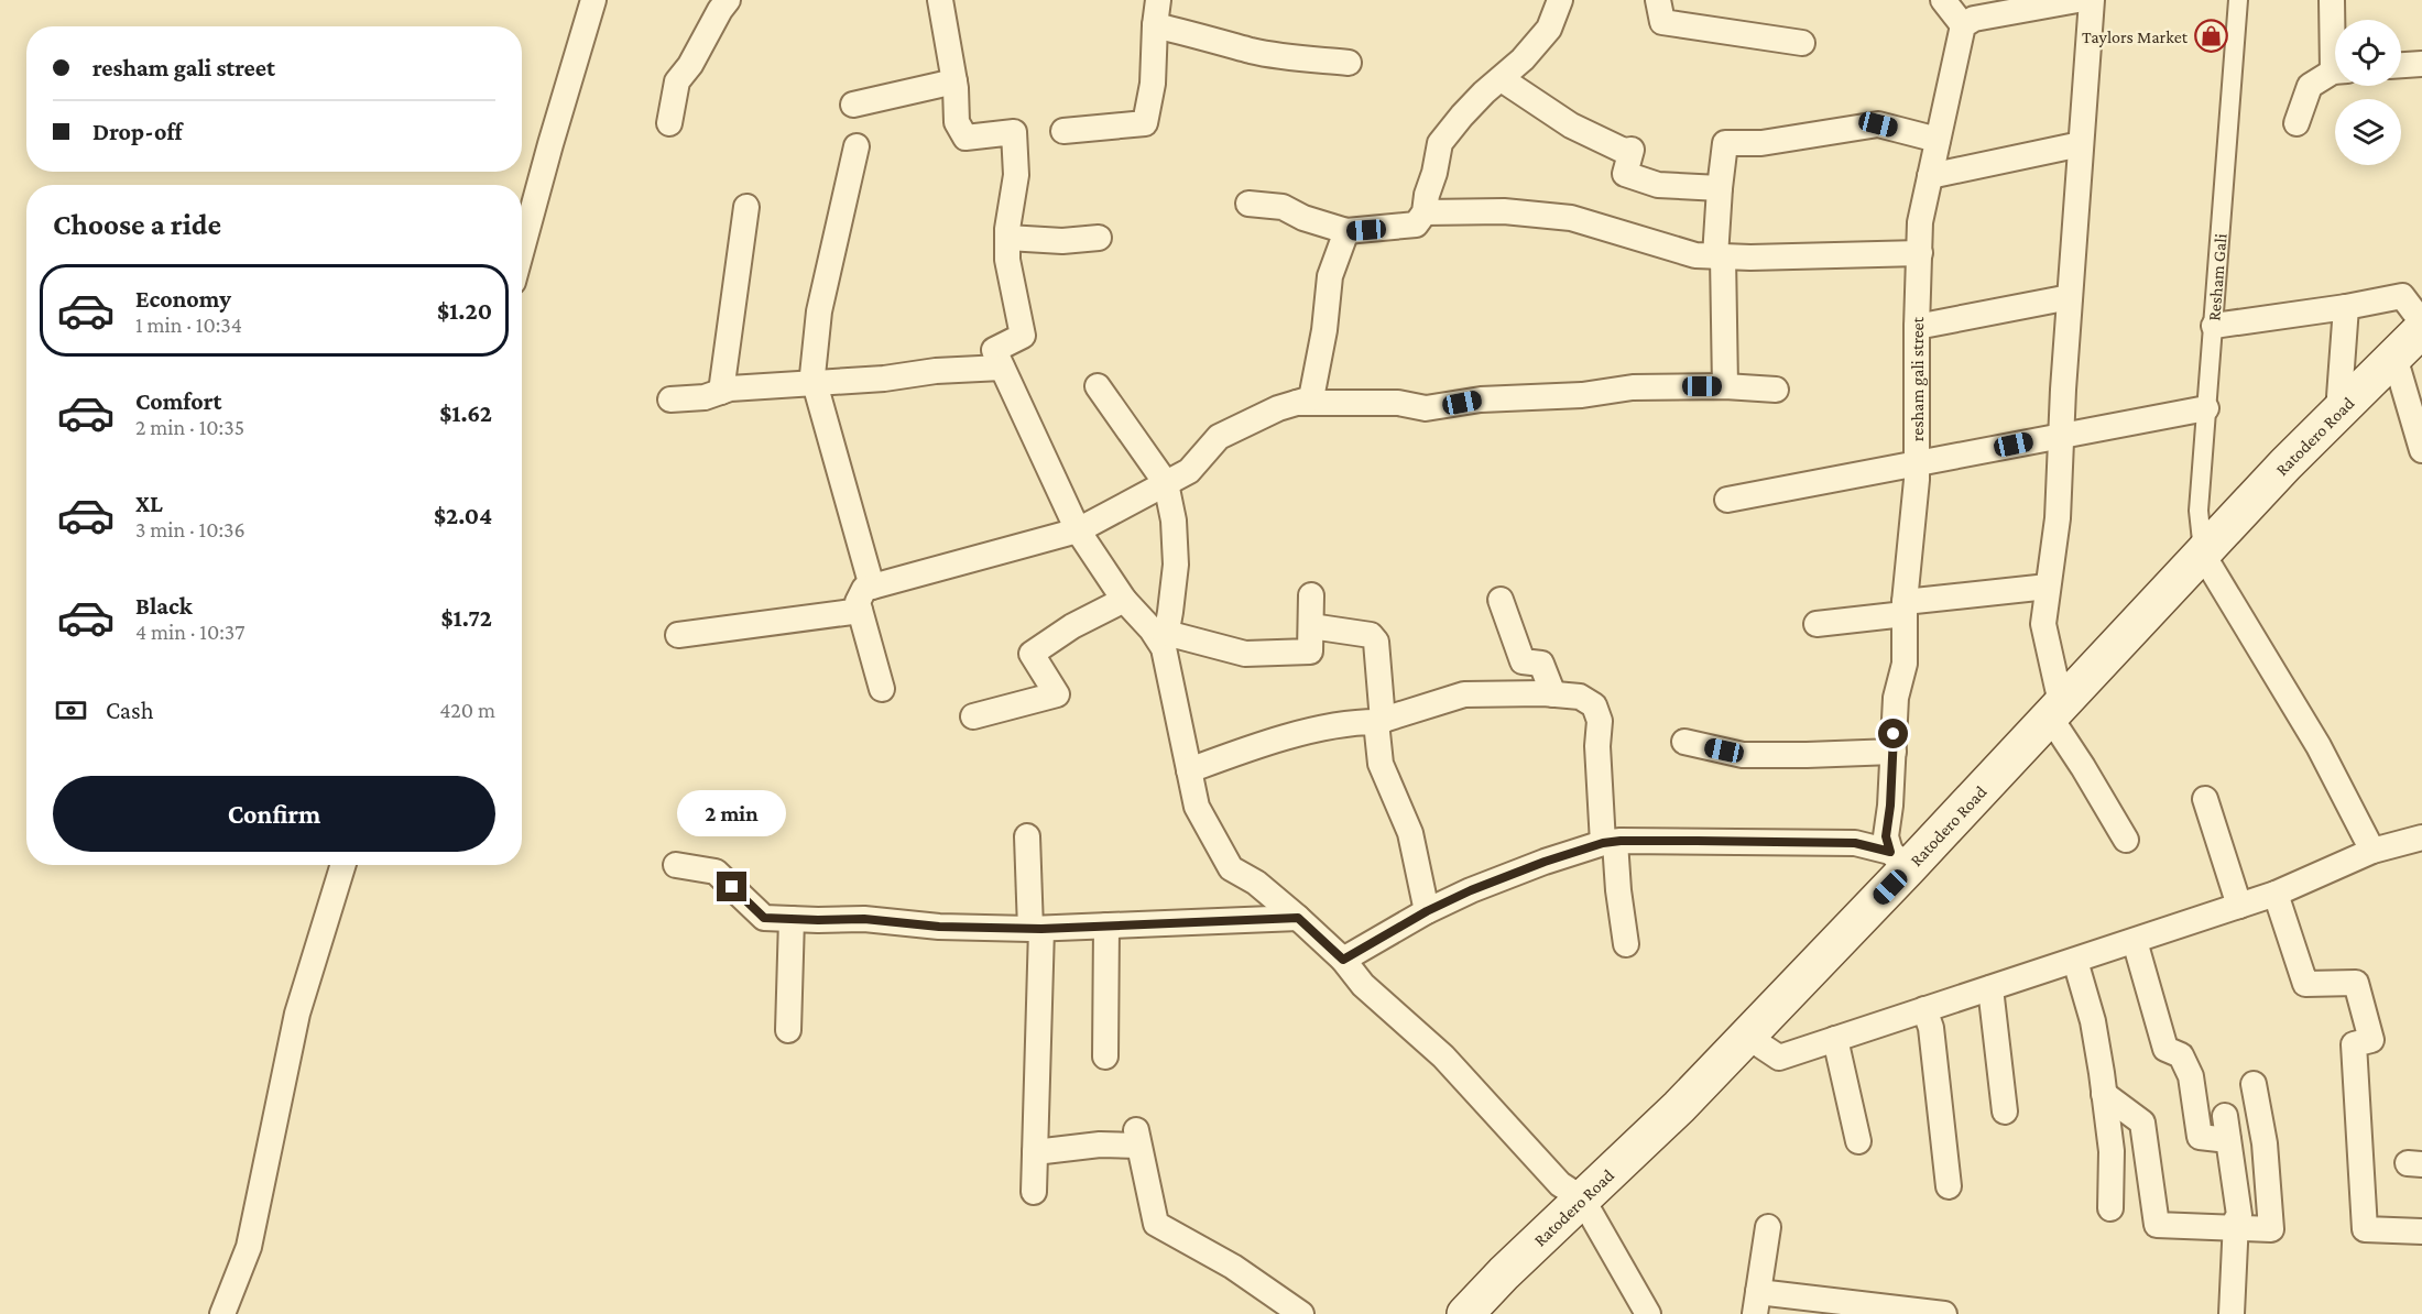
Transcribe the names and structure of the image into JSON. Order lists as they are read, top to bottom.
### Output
{
  "streets": {
    "main road": ["Ratodero Road"],
    "street": ["Resham Gali", "resham gali street"]
  },
  "crossings": [
    ["Resham Gali", "Ratodero Road"],
    ["resham gali street", "Ratodero Road"]
  ],
  "places": {
    "shop": ["Taylors Market"]
  },
  "page": {
    "banner": ["resham gali street", "Drop-off"],
    "heading": "Choose a ride",
    "list": [
      {
        "name": "Economy",
        "note": "1 min · 10:34",
        "value": "$1.20"
      },
      {
        "name": "Comfort",
        "note": "2 min · 10:35",
        "value": "$1.62"
      },
      {
        "name": "XL",
        "note": "3 min · 10:36",
        "value": "$2.04"
      },
      {
        "name": "Black",
        "note": "4 min · 10:37",
        "value": "$1.72"
      }
    ],
    "pay": ["Cash", "420 m"],
    "buttons": "Confirm",
    "bubble": "2 min"
  }
}
